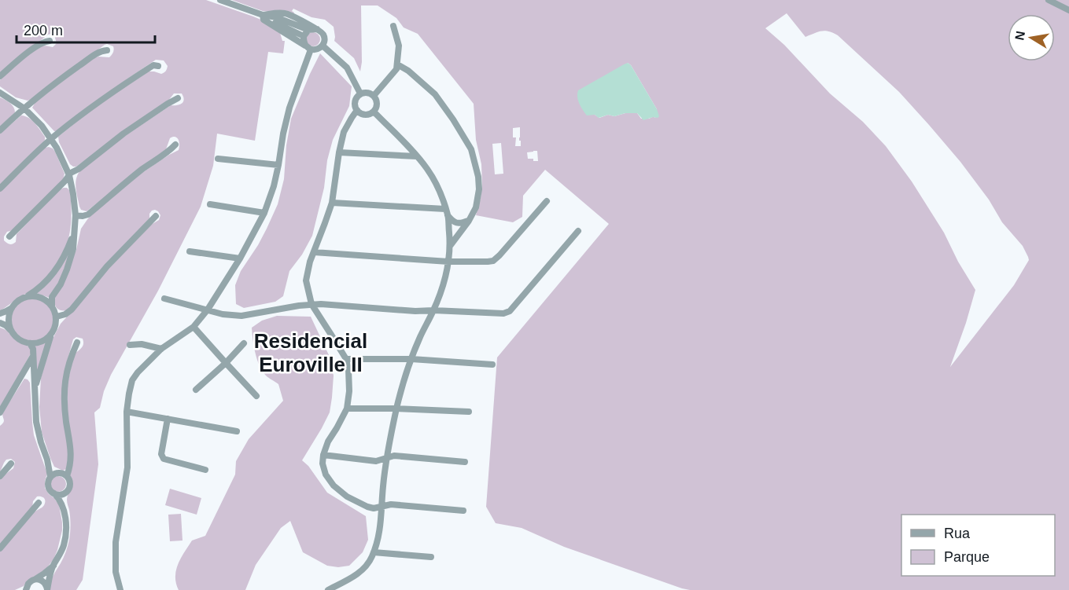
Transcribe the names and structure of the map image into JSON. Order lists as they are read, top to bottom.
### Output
{
  "districts": ["Residencial Euroville II"],
  "legend": ["Rua", "Parque"],
  "scale_bar": "200 m",
  "north": "left"
}
